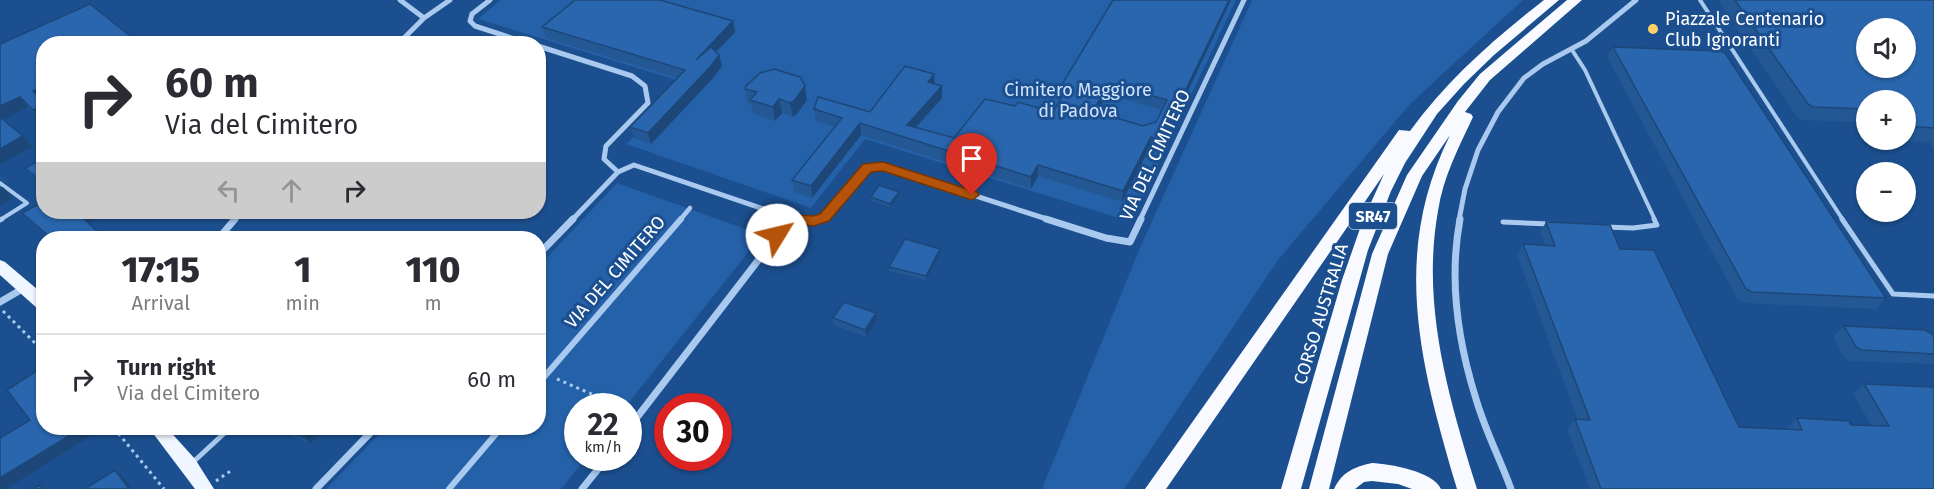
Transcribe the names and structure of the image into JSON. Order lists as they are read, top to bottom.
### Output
{
  "streets": {
    "highway": ["SR47", "CORSO AUSTRALIA"],
    "street": ["VIA DEL CIMITERO"]
  },
  "parks": ["Cimitero Maggiore di Padova"],
  "places": ["Piazzale Centenario Club Ignoranti"],
  "page": {
    "map_buttons": ["+", "−"],
    "turn": ["60 m", "Via del Cimitero"],
    "eta": [
      "17:15",
      "Arrival",
      "1",
      "min",
      "110",
      "m"
    ],
    "list": [
      {
        "name": "Turn right",
        "note": "Via del Cimitero",
        "value": "60 m"
      }
    ],
    "speed": "22 km/h",
    "limit": "30"
  }
}
